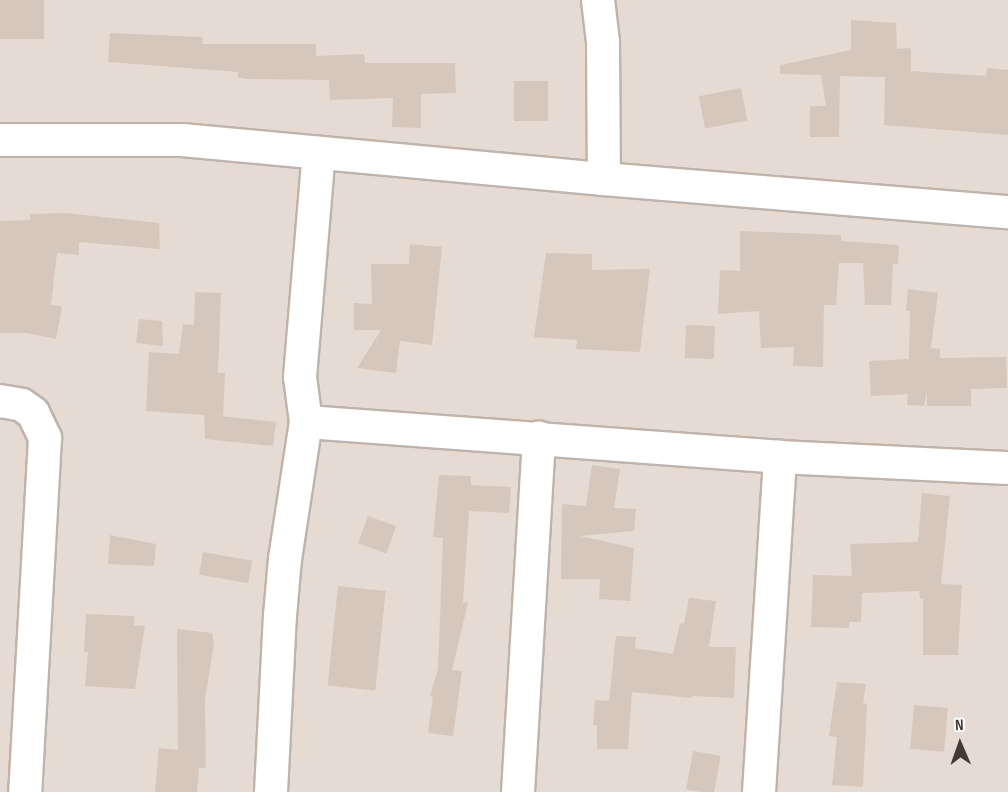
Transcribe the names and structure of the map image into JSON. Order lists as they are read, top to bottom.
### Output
{
  "north": "top"
}
